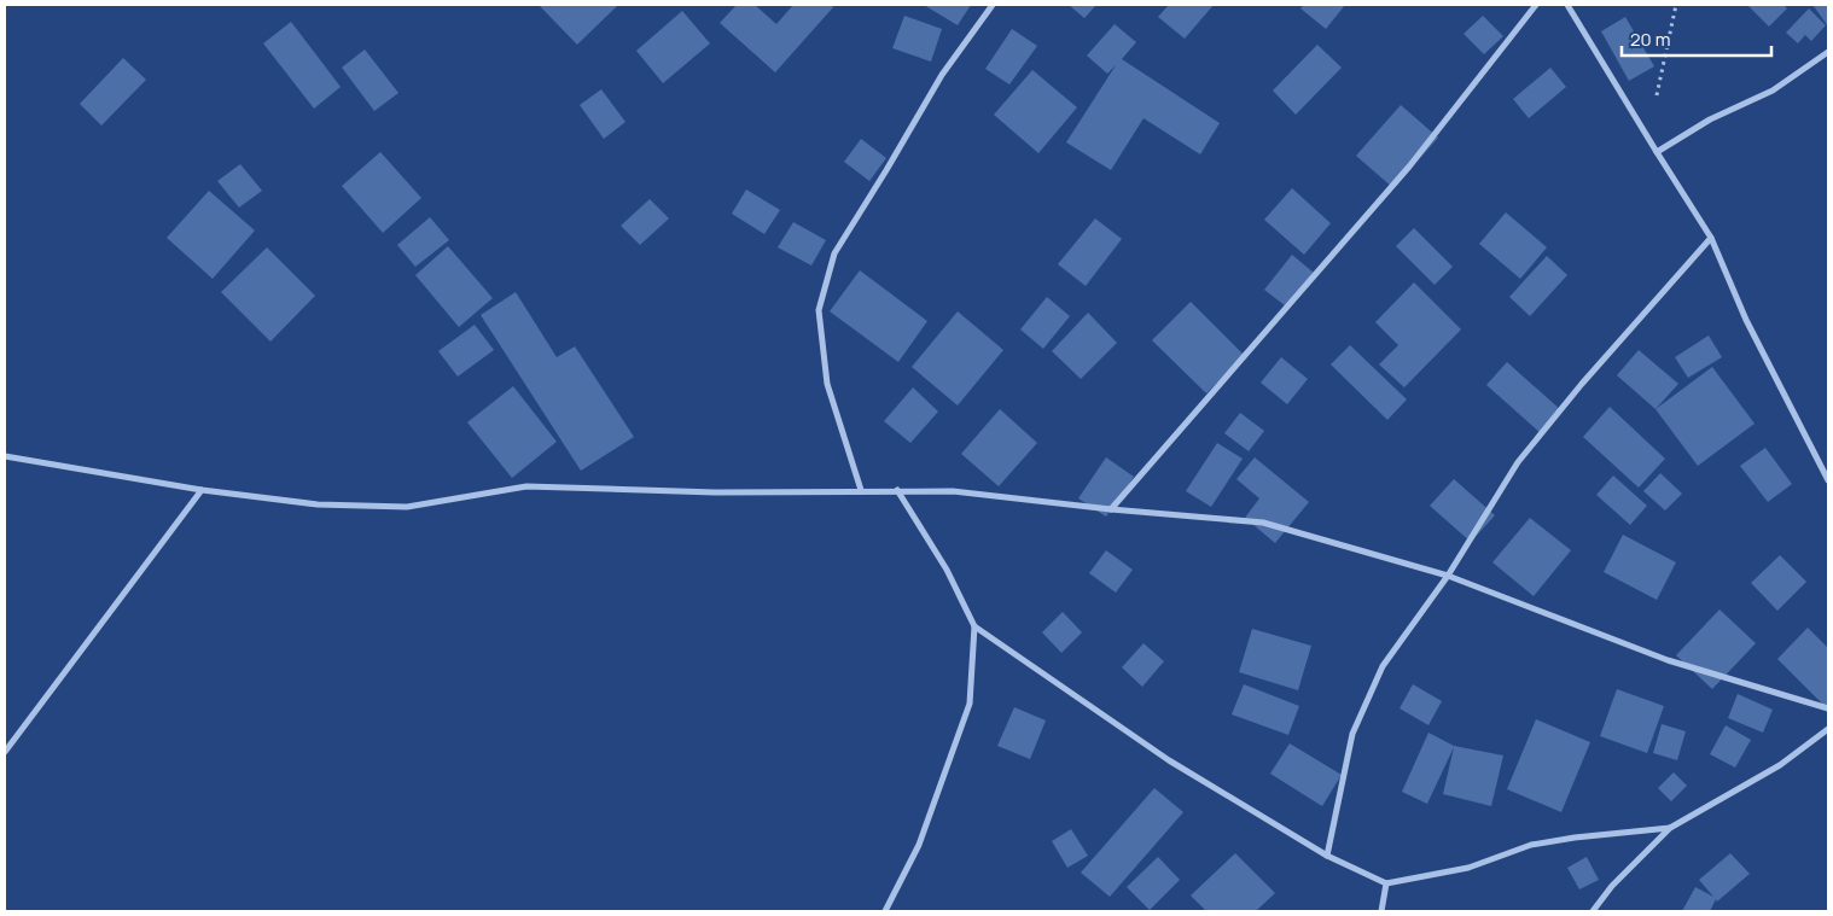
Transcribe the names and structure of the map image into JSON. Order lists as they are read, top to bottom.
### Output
{
  "scale_bar": "20 m"
}
